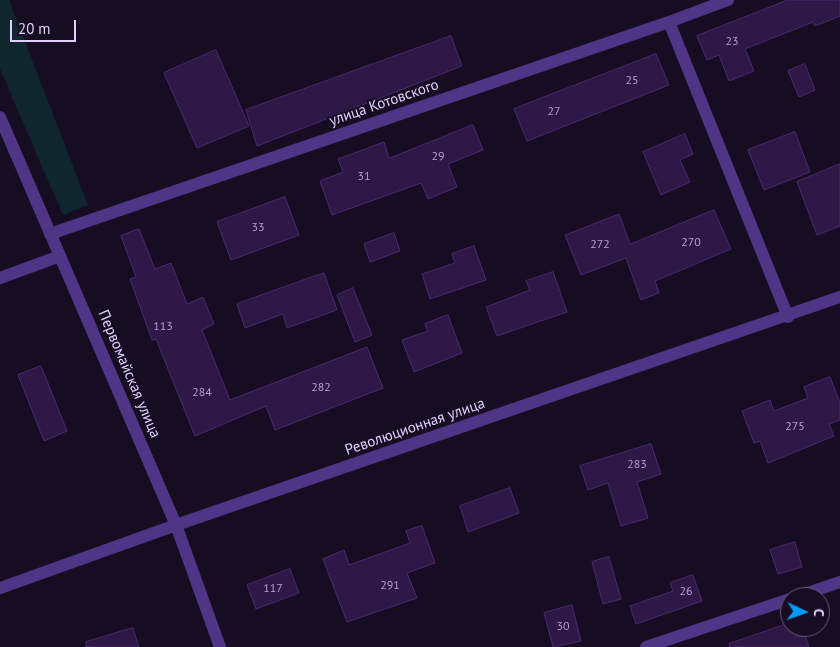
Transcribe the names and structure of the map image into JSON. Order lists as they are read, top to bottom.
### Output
{
  "streets": {
    "street": ["улица Котовского", "Первомайская улица", "Революционная улица"]
  },
  "crossings": [
    ["улица Котовского", "Первомайская улица"],
    ["Первомайская улица", "Революционная улица"]
  ],
  "house_numbers": [
    "23",
    "25",
    "27",
    "29",
    "31",
    "33",
    "270",
    "272",
    "113",
    "282",
    "284",
    "275",
    "283",
    "291",
    "117",
    "26",
    "30"
  ],
  "scale_bar": "20 m",
  "north": "right"
}
